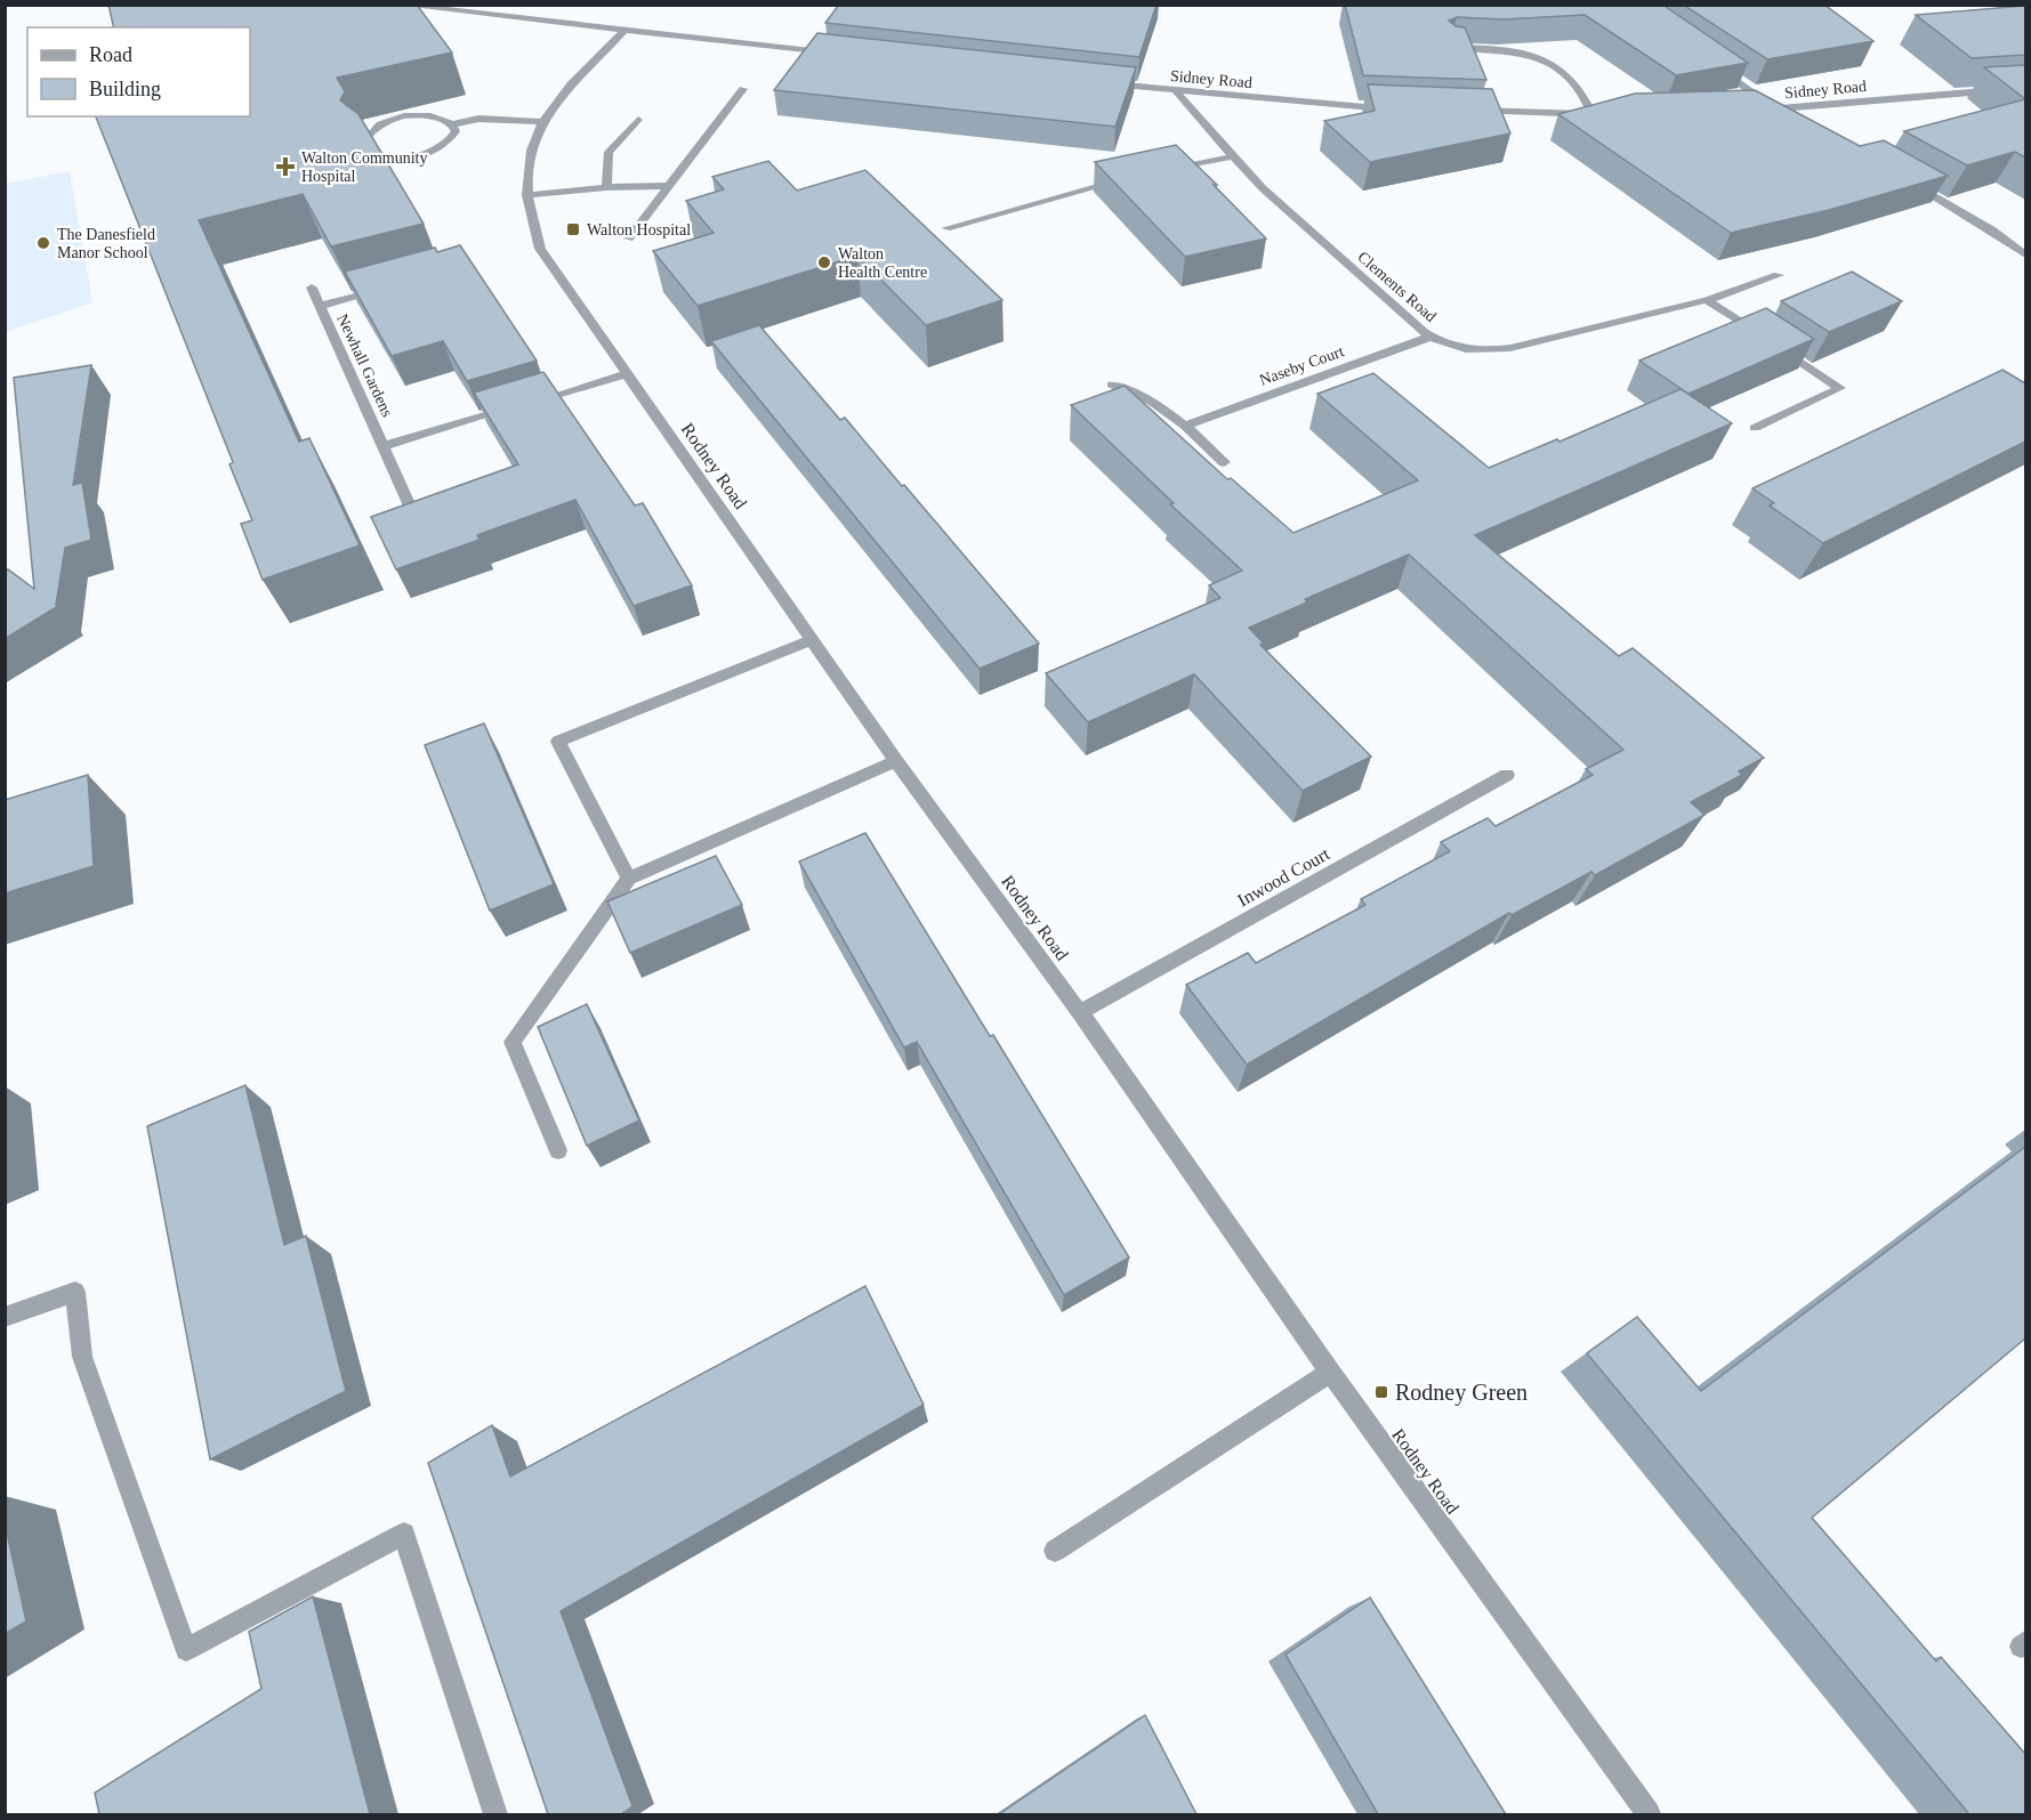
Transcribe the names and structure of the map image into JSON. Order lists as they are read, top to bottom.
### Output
{
  "streets": {
    "street": [
      "Sidney Road",
      "Clements Road",
      "Newhall Gardens",
      "Naseby Court",
      "Rodney Road",
      "Inwood Court"
    ]
  },
  "crossings": [
    ["Sidney Road", "Clements Road"],
    ["Clements Road", "Naseby Court"],
    ["Newhall Gardens", "Rodney Road"],
    ["Rodney Road", "Inwood Court"]
  ],
  "places": {
    "health": ["Walton Community Hospital"],
    "transit": ["Walton Hospital", "Rodney Green"],
    "other": ["The Danesfield Manor School", "Walton Health Centre"]
  },
  "legend": ["Road", "Building"]
}
